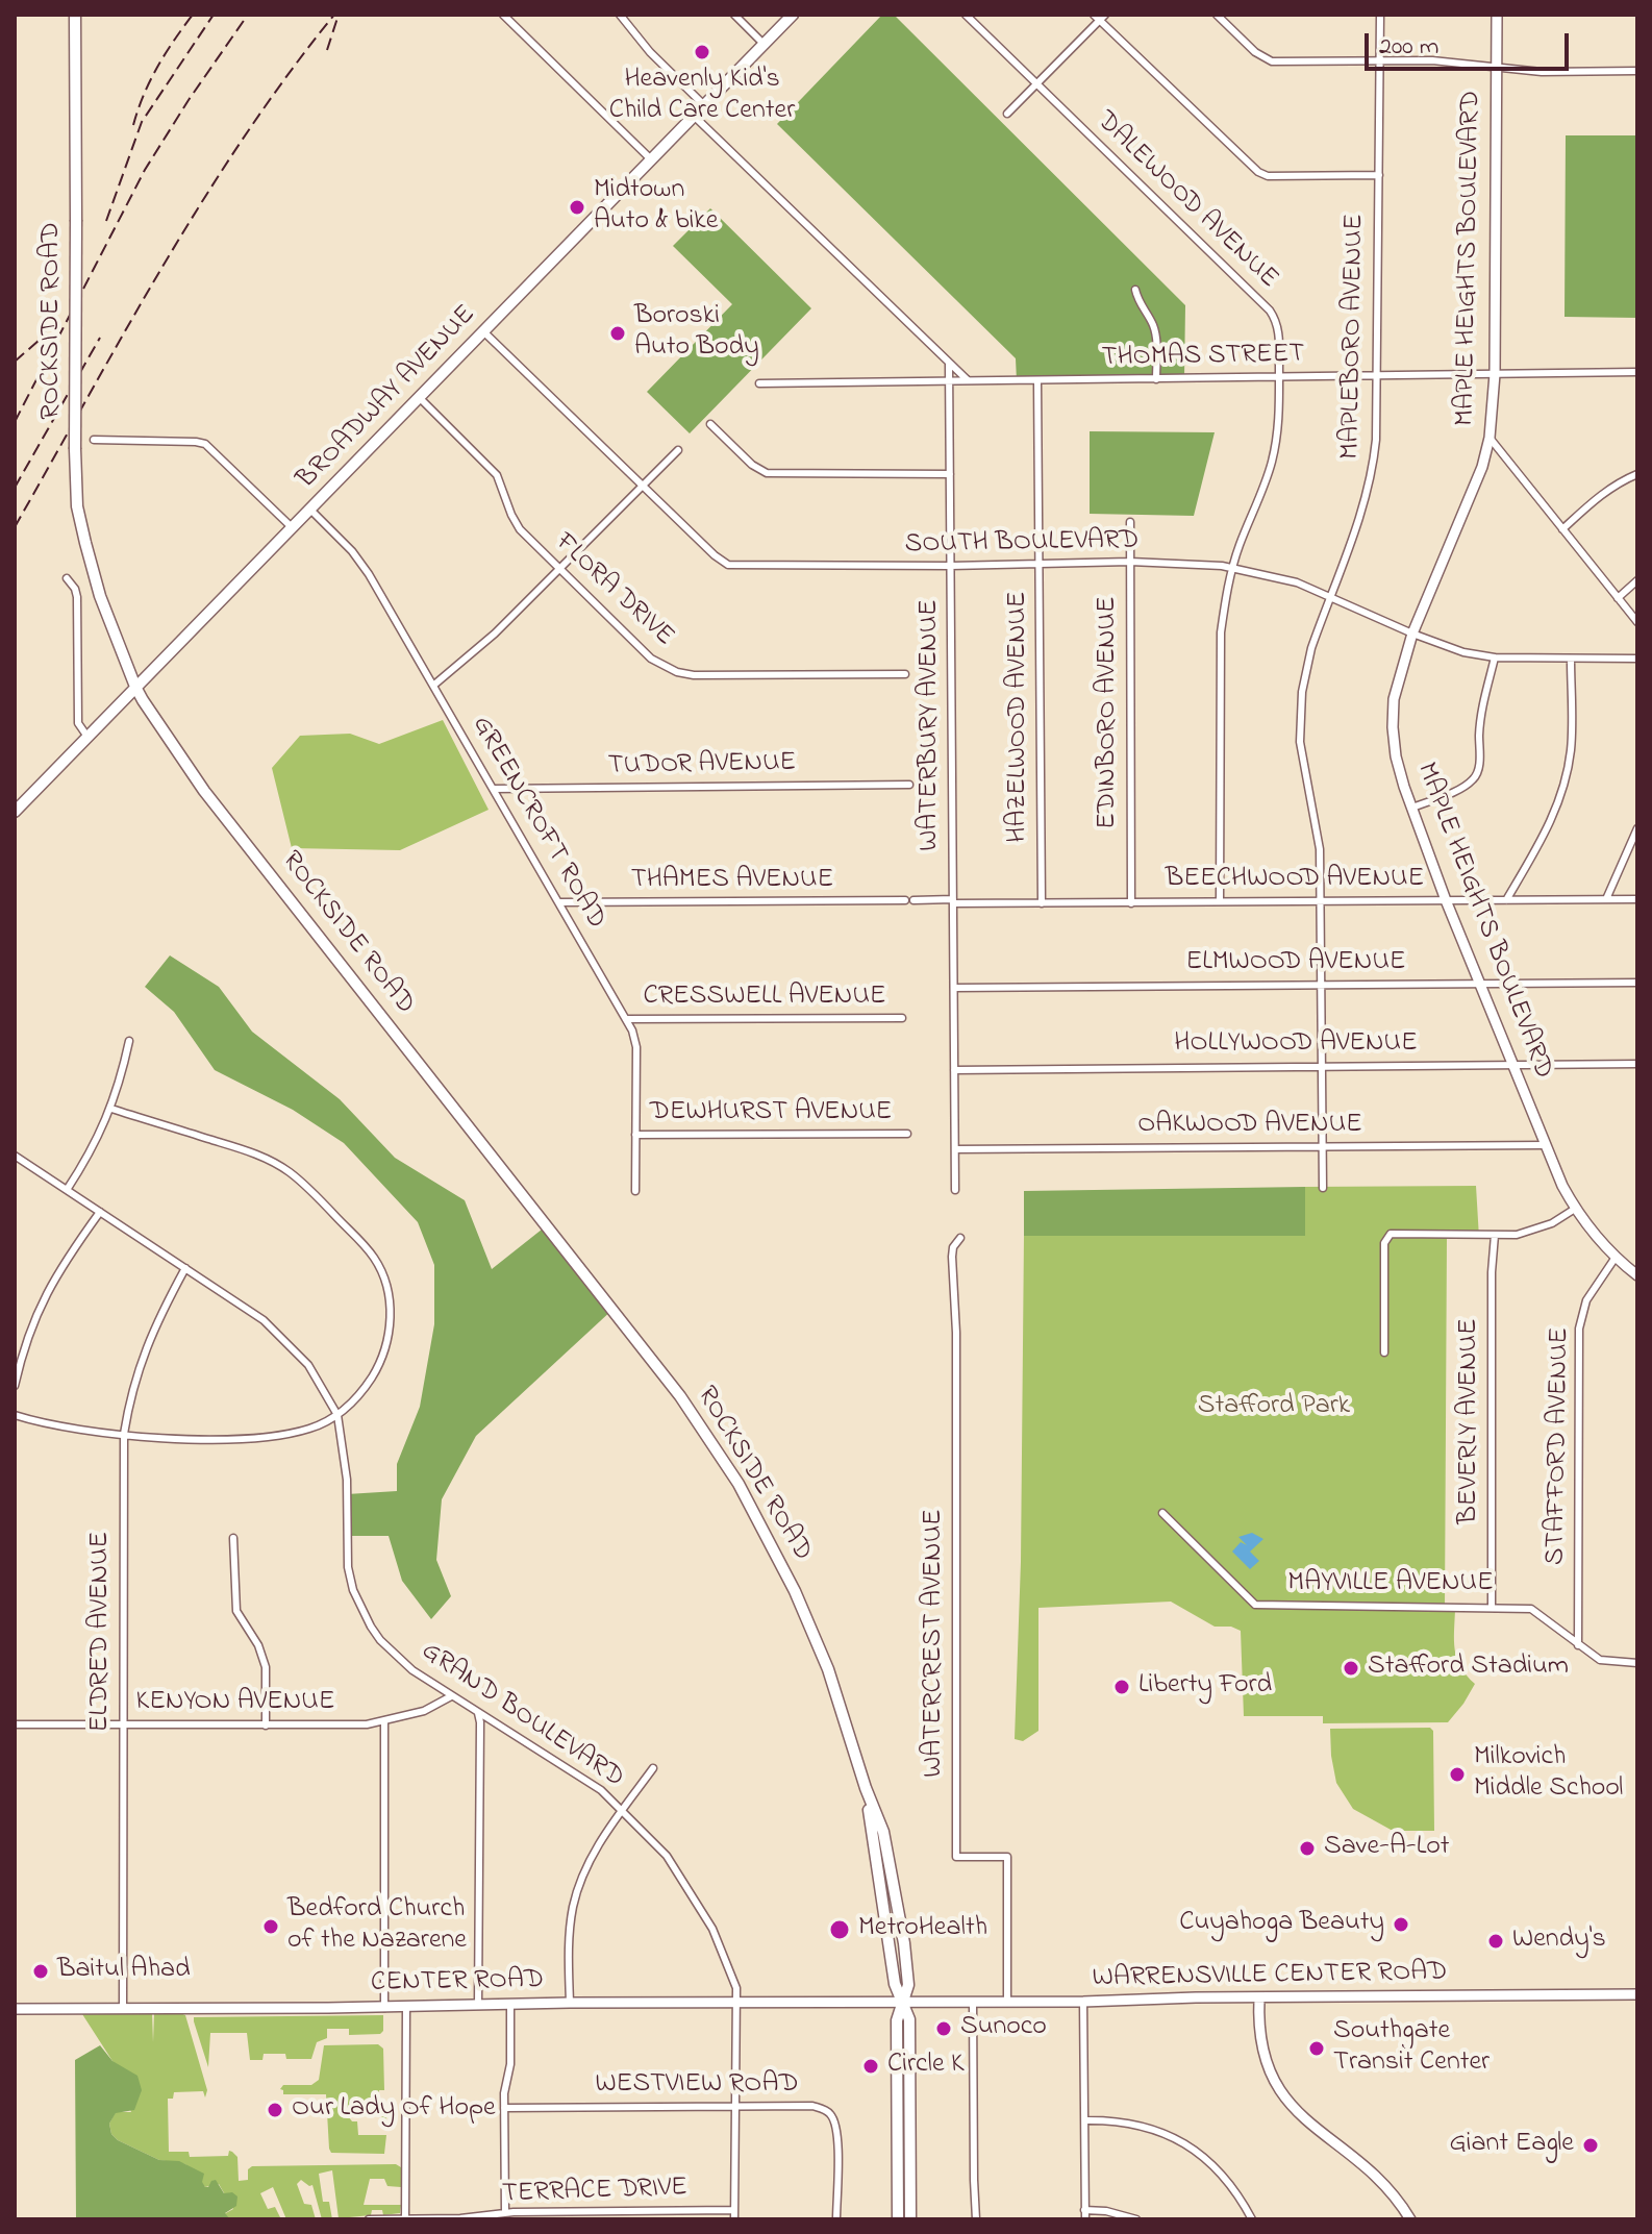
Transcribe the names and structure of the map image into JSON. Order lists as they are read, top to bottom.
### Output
{
  "streets": {
    "main road": [
      "MAPLE HEIGHTS BOULEVARD",
      "ROCKSIDE ROAD",
      "BROADWAY AVENUE",
      "WARRENSVILLE CENTER ROAD",
      "CENTER ROAD"
    ],
    "street": [
      "DALEWOOD AVENUE",
      "MAPLEBORO AVENUE",
      "THOMAS STREET",
      "SOUTH BOULEVARD",
      "FLORA DRIVE",
      "EDINBORO AVENUE",
      "HAZELWOOD AVENUE",
      "WATERBURY AVENUE",
      "TUDOR AVENUE",
      "GREENCROFT ROAD",
      "BEECHWOOD AVENUE",
      "THAMES AVENUE",
      "ELMWOOD AVENUE",
      "CRESSWELL AVENUE",
      "HOLLYWOOD AVENUE",
      "DEWHURST AVENUE",
      "OAKWOOD AVENUE",
      "BEVERLY AVENUE",
      "STAFFORD AVENUE",
      "MAYVILLE AVENUE",
      "ELDRED AVENUE",
      "WATERCREST AVENUE",
      "KENYON AVENUE",
      "GRAND BOULEVARD",
      "WESTVIEW ROAD",
      "TERRACE DRIVE"
    ]
  },
  "crossings": [
    ["DALEWOOD AVENUE", "THOMAS STREET"],
    ["DALEWOOD AVENUE", "SOUTH BOULEVARD"],
    ["DALEWOOD AVENUE", "BEECHWOOD AVENUE"],
    ["MAPLE HEIGHTS BOULEVARD", "THOMAS STREET"],
    ["MAPLE HEIGHTS BOULEVARD", "SOUTH BOULEVARD"],
    ["MAPLE HEIGHTS BOULEVARD", "BEECHWOOD AVENUE"],
    ["MAPLE HEIGHTS BOULEVARD", "ELMWOOD AVENUE"],
    ["MAPLE HEIGHTS BOULEVARD", "HOLLYWOOD AVENUE"],
    ["MAPLE HEIGHTS BOULEVARD", "OAKWOOD AVENUE"],
    ["MAPLE HEIGHTS BOULEVARD", "STAFFORD AVENUE"],
    ["ROCKSIDE ROAD", "BROADWAY AVENUE"],
    ["ROCKSIDE ROAD", "WARRENSVILLE CENTER ROAD"],
    ["ROCKSIDE ROAD", "CENTER ROAD"],
    ["MAPLEBORO AVENUE", "THOMAS STREET"],
    ["MAPLEBORO AVENUE", "SOUTH BOULEVARD"],
    ["MAPLEBORO AVENUE", "BEECHWOOD AVENUE"],
    ["MAPLEBORO AVENUE", "ELMWOOD AVENUE"],
    ["MAPLEBORO AVENUE", "HOLLYWOOD AVENUE"],
    ["MAPLEBORO AVENUE", "OAKWOOD AVENUE"],
    ["THOMAS STREET", "HAZELWOOD AVENUE"],
    ["THOMAS STREET", "WATERBURY AVENUE"],
    ["BROADWAY AVENUE", "SOUTH BOULEVARD"],
    ["BROADWAY AVENUE", "FLORA DRIVE"],
    ["BROADWAY AVENUE", "GREENCROFT ROAD"],
    ["SOUTH BOULEVARD", "EDINBORO AVENUE"],
    ["SOUTH BOULEVARD", "HAZELWOOD AVENUE"],
    ["SOUTH BOULEVARD", "WATERBURY AVENUE"],
    ["EDINBORO AVENUE", "BEECHWOOD AVENUE"],
    ["HAZELWOOD AVENUE", "BEECHWOOD AVENUE"],
    ["WATERBURY AVENUE", "BEECHWOOD AVENUE"],
    ["WATERBURY AVENUE", "ELMWOOD AVENUE"],
    ["WATERBURY AVENUE", "HOLLYWOOD AVENUE"],
    ["WATERBURY AVENUE", "OAKWOOD AVENUE"],
    ["TUDOR AVENUE", "GREENCROFT ROAD"],
    ["GREENCROFT ROAD", "THAMES AVENUE"],
    ["GREENCROFT ROAD", "CRESSWELL AVENUE"],
    ["GREENCROFT ROAD", "DEWHURST AVENUE"],
    ["BEECHWOOD AVENUE", "THAMES AVENUE"],
    ["BEVERLY AVENUE", "MAYVILLE AVENUE"],
    ["STAFFORD AVENUE", "MAYVILLE AVENUE"],
    ["ELDRED AVENUE", "KENYON AVENUE"],
    ["ELDRED AVENUE", "GRAND BOULEVARD"],
    ["ELDRED AVENUE", "CENTER ROAD"],
    ["WATERCREST AVENUE", "WARRENSVILLE CENTER ROAD"],
    ["KENYON AVENUE", "GRAND BOULEVARD"],
    ["GRAND BOULEVARD", "CENTER ROAD"],
    ["GRAND BOULEVARD", "WESTVIEW ROAD"],
    ["GRAND BOULEVARD", "TERRACE DRIVE"],
    ["WARRENSVILLE CENTER ROAD", "CENTER ROAD"]
  ],
  "parks": ["Stafford Park"],
  "places": [
    "Heavenly Kid's Child Care Center",
    "Midtown Auto & bike",
    "Boroski Auto Body",
    "Stafford Stadium",
    "Liberty Ford",
    "Milkovich Middle School",
    "Save-A-Lot",
    "Cuyahoga Beauty",
    "Bedford Church of the Nazarene",
    "MetroHealth",
    "Wendy's",
    "Baitul Ahad",
    "Sunoco",
    "Southgate Transit Center",
    "Circle K",
    "Our Lady Of Hope",
    "Giant Eagle"
  ],
  "scale_bar": "200 m"
}
